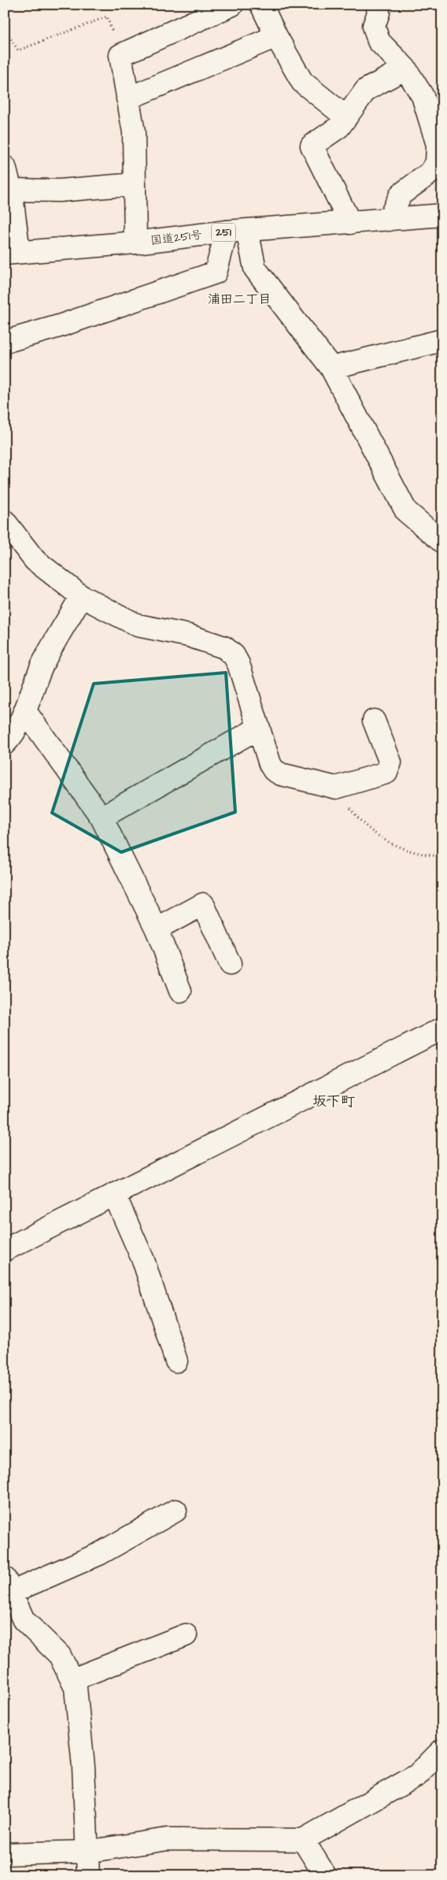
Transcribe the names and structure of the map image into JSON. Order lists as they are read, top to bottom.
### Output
{
  "streets": {
    "main road": ["251", "国道251号"]
  },
  "districts": ["浦田二丁目", "坂下町"]
}
